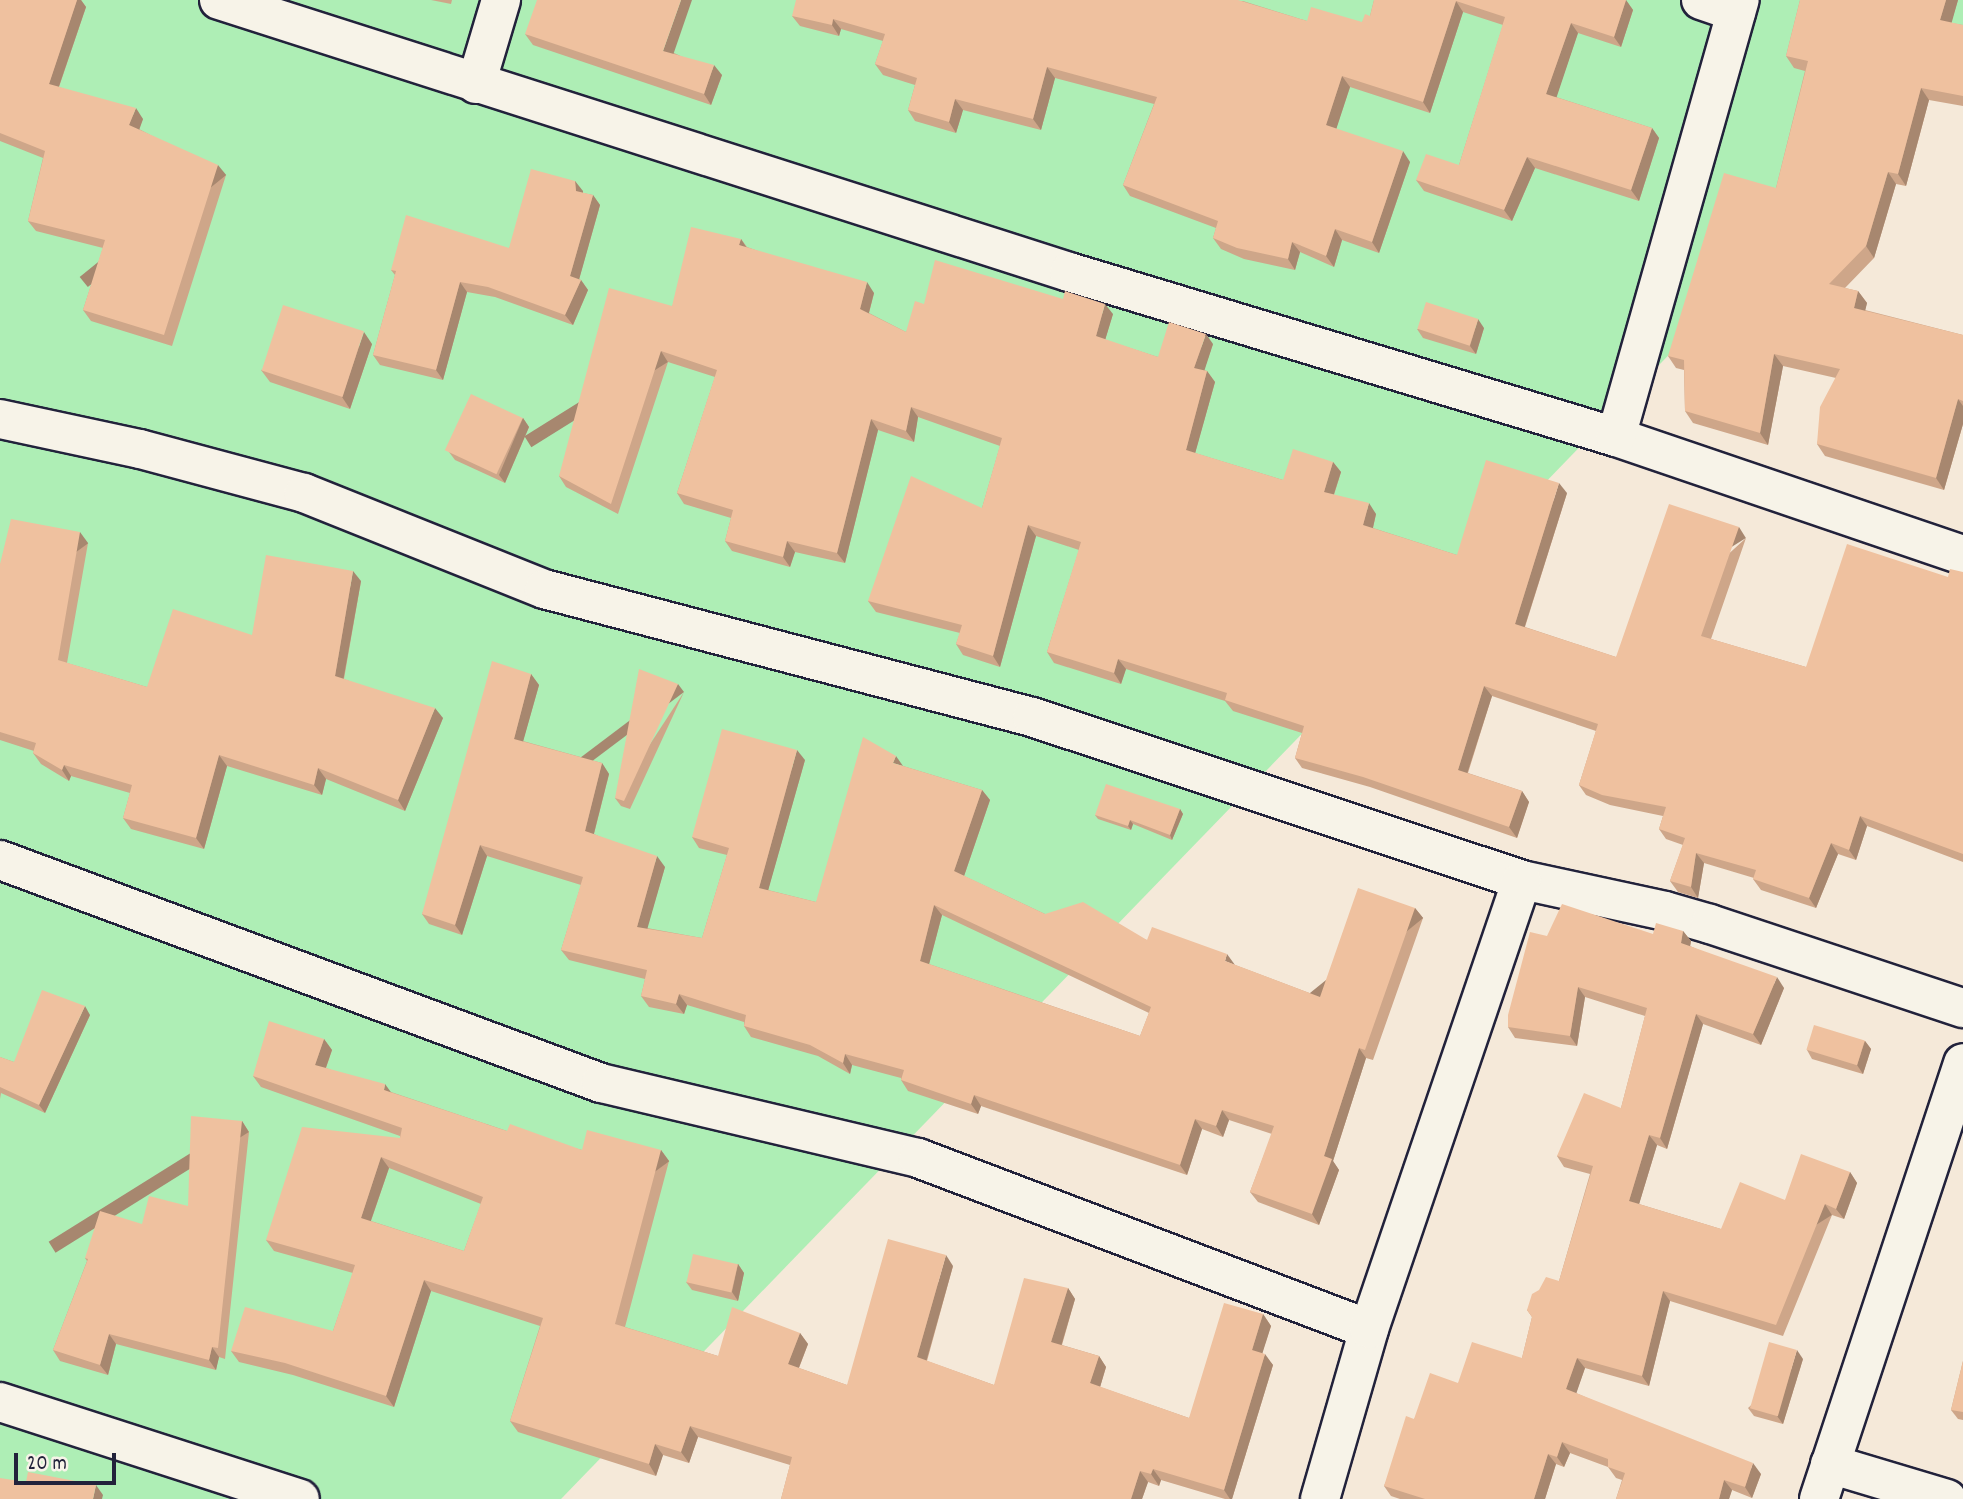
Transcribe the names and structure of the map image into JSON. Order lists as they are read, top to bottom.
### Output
{
  "scale_bar": "20 m"
}
